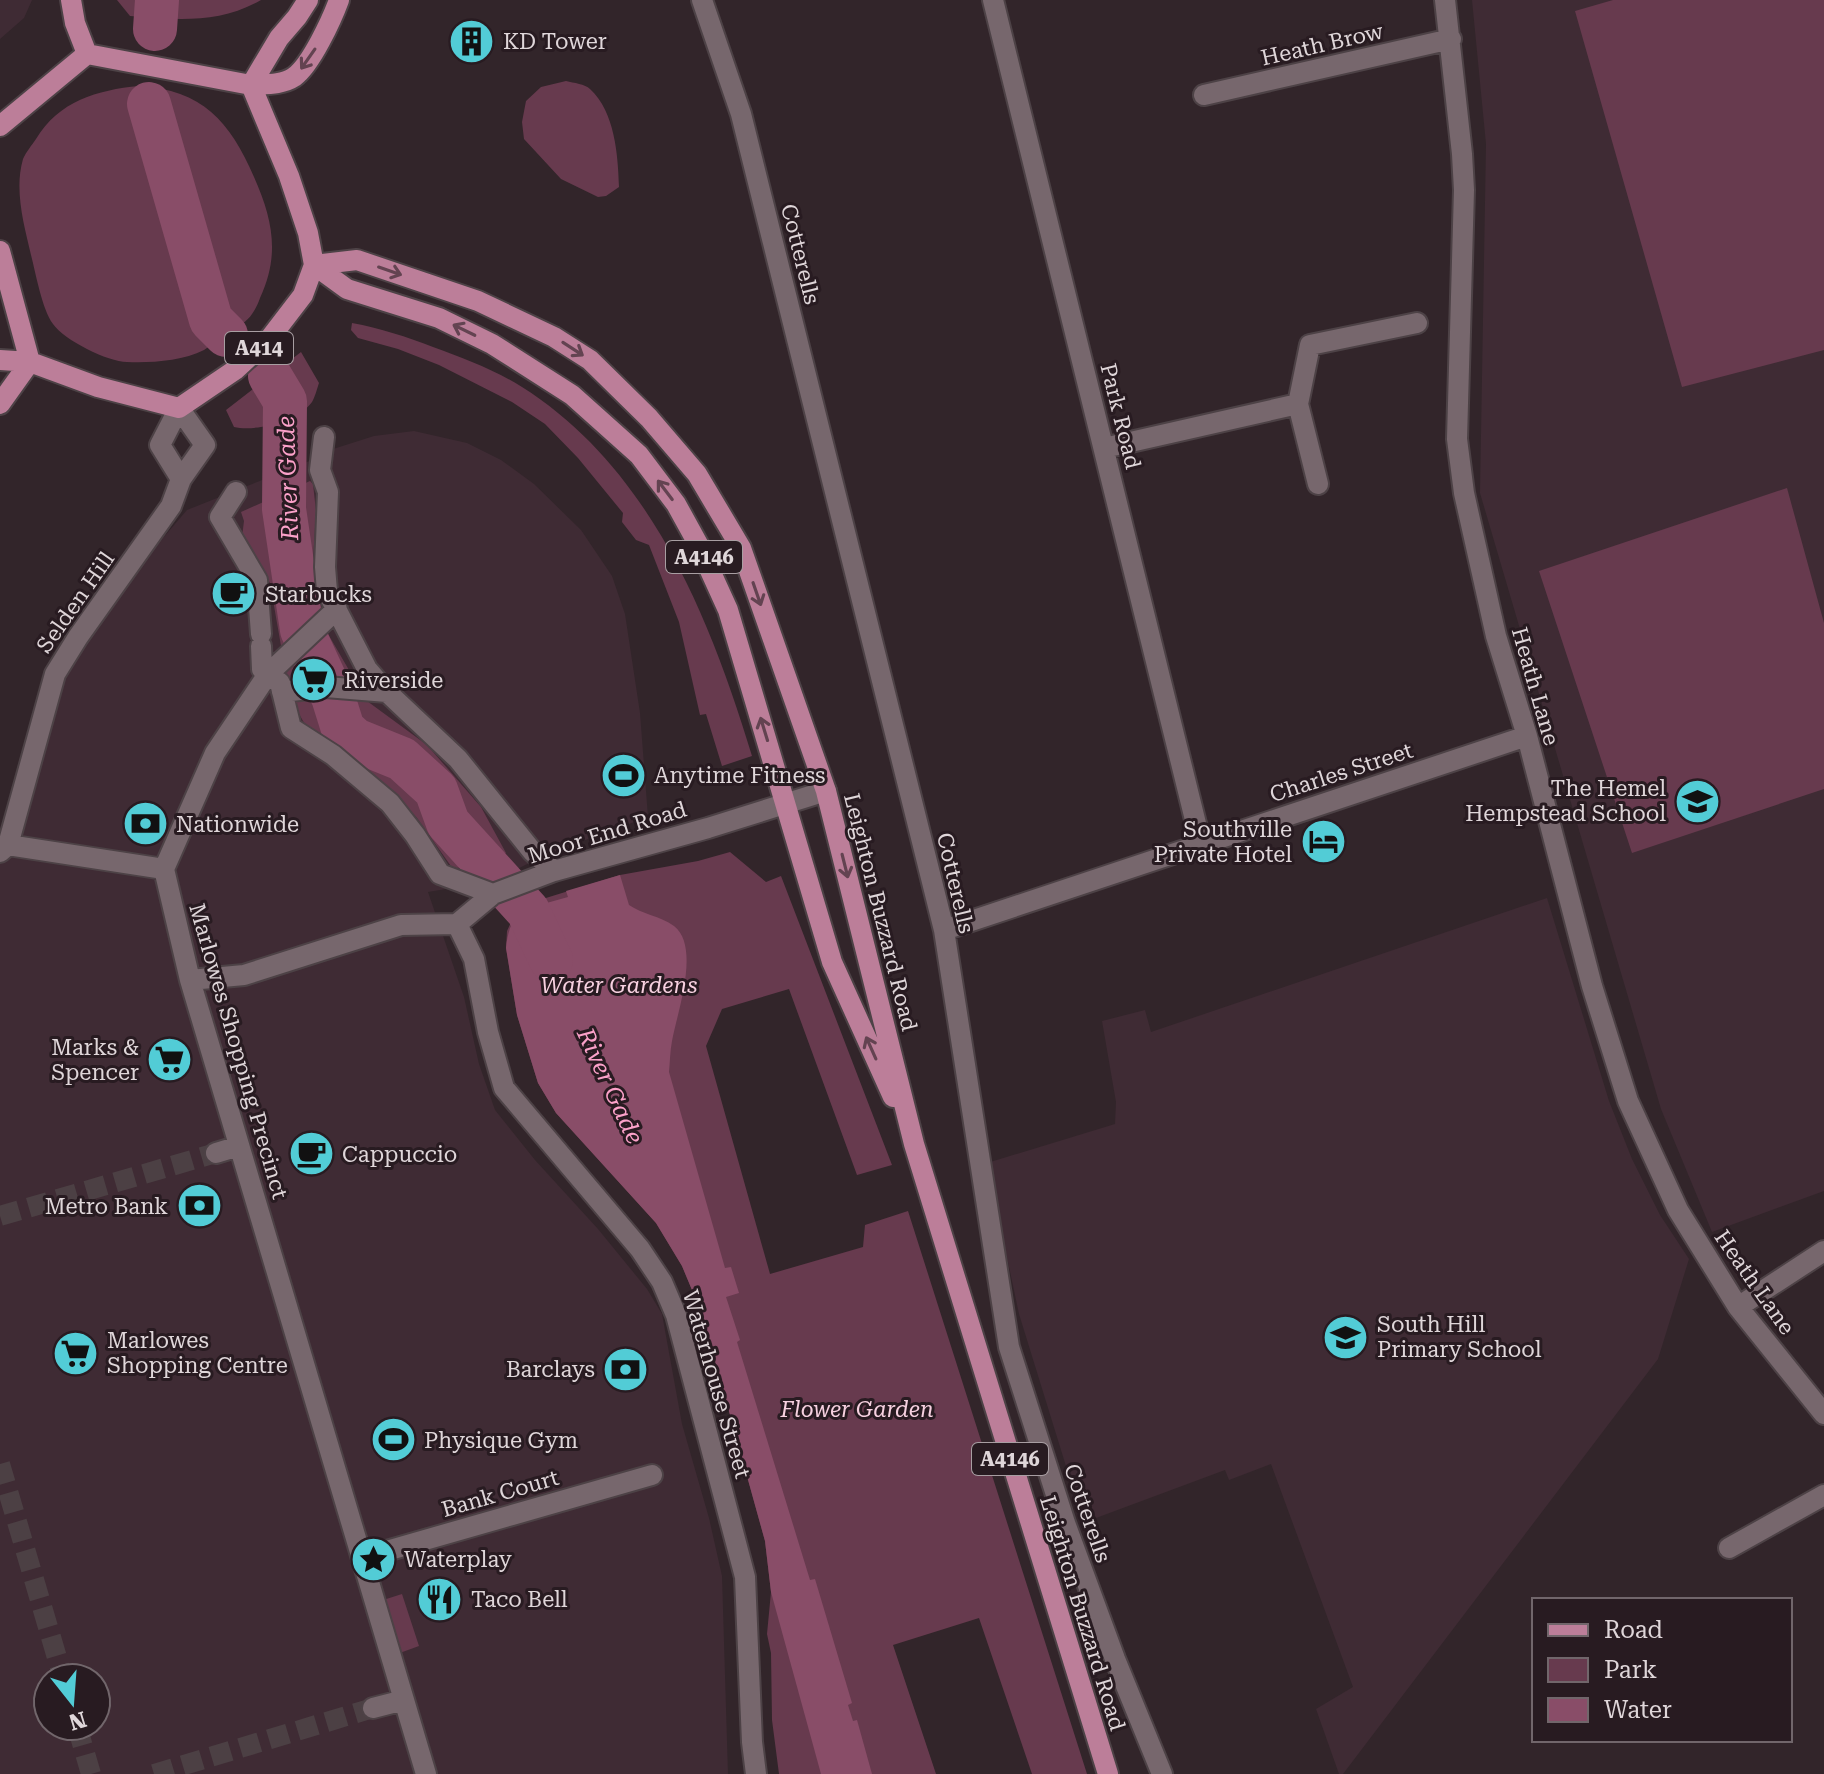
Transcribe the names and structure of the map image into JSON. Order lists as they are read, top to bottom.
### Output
{
  "streets": {
    "main road": ["A414", "A4146", "Leighton Buzzard Road"],
    "street": [
      "Heath Brow",
      "Cotterells",
      "Park Road",
      "Selden Hill",
      "Heath Lane",
      "Charles Street",
      "Moor End Road",
      "Marlowes Shopping Precinct",
      "Waterhouse Street",
      "Bank Court"
    ]
  },
  "crossings": [
    ["Heath Brow", "Heath Lane"],
    ["Cotterells", "Charles Street"],
    ["A414", "Selden Hill"],
    ["A414", "Leighton Buzzard Road"],
    ["Park Road", "Charles Street"],
    ["Heath Lane", "Charles Street"],
    ["Moor End Road", "Leighton Buzzard Road"],
    ["Moor End Road", "Waterhouse Street"],
    ["Marlowes Shopping Precinct", "Bank Court"]
  ],
  "water": ["River Gade"],
  "parks": ["Water Gardens", "Flower Garden"],
  "places": {
    "building": ["KD Tower"],
    "cafe": ["Starbucks", "Cappuccio"],
    "supermarket": ["Riverside", "Marks & Spencer", "Marlowes Shopping Centre"],
    "sports": ["Anytime Fitness", "Physique Gym"],
    "school or university": ["The Hemel Hempstead School", "South Hill Primary School"],
    "bank": ["Nationwide", "Metro Bank", "Barclays"],
    "hotel": ["Southville Private Hotel"],
    "place": ["Waterplay"],
    "restaurant": ["Taco Bell"]
  },
  "legend": ["Road", "Park", "Water"],
  "north": "bottom"
}
